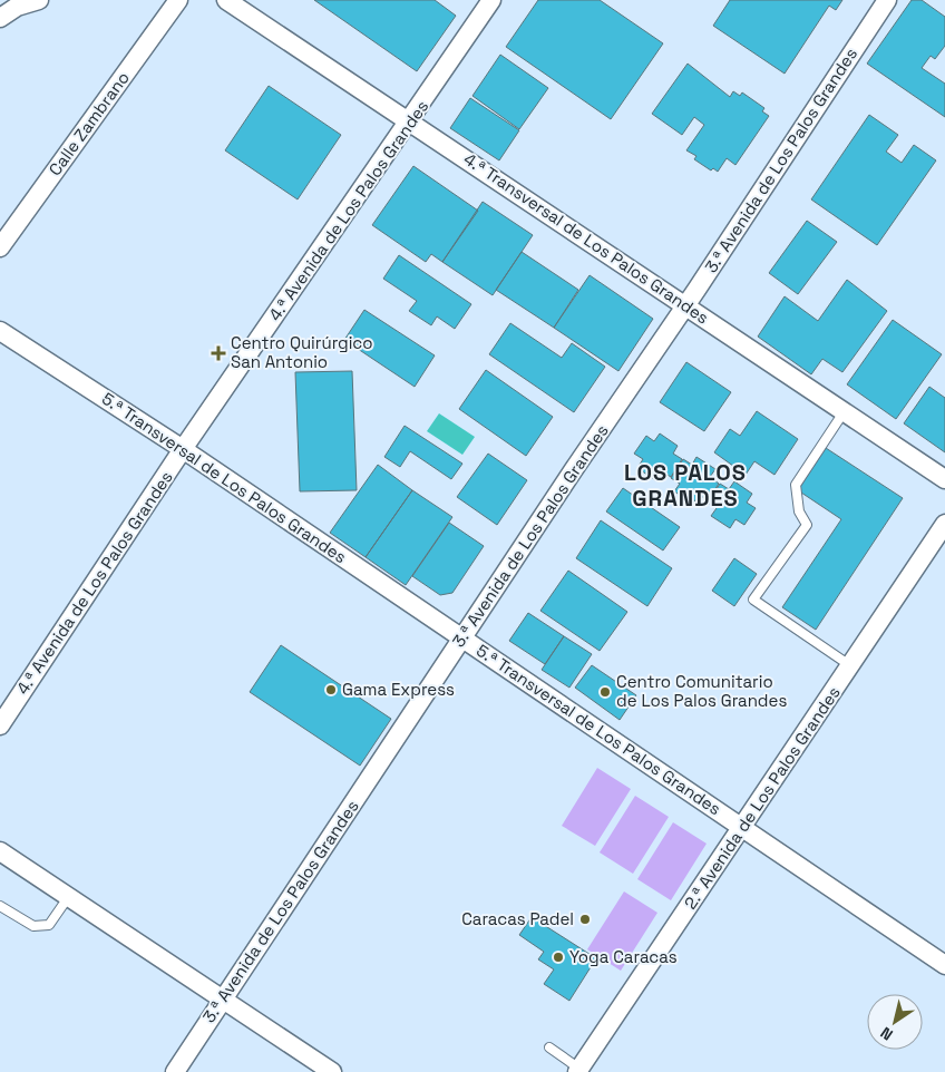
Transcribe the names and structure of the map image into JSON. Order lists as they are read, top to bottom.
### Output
{
  "streets": {
    "street": [
      "Calle Zambrano",
      "3.ª Avenida de Los Palos Grandes",
      "4.ª Avenida de Los Palos Grandes",
      "4.ª Transversal de Los Palos Grandes",
      "5.ª Transversal de Los Palos Grandes",
      "2.ª Avenida de Los Palos Grandes"
    ]
  },
  "crossings": [
    ["3.ª Avenida de Los Palos Grandes", "4.ª Transversal de Los Palos Grandes"],
    ["3.ª Avenida de Los Palos Grandes", "5.ª Transversal de Los Palos Grandes"],
    ["4.ª Avenida de Los Palos Grandes", "4.ª Transversal de Los Palos Grandes"],
    ["4.ª Avenida de Los Palos Grandes", "5.ª Transversal de Los Palos Grandes"],
    ["5.ª Transversal de Los Palos Grandes", "2.ª Avenida de Los Palos Grandes"]
  ],
  "districts": ["LOS PALOS GRANDES"],
  "places": {
    "health": ["Centro Quirúrgico San Antonio"],
    "other": [
      "Gama Express",
      "Centro Comunitario de Los Palos Grandes",
      "Caracas Padel",
      "Yoga Caracas"
    ]
  },
  "north": "bottom left"
}
